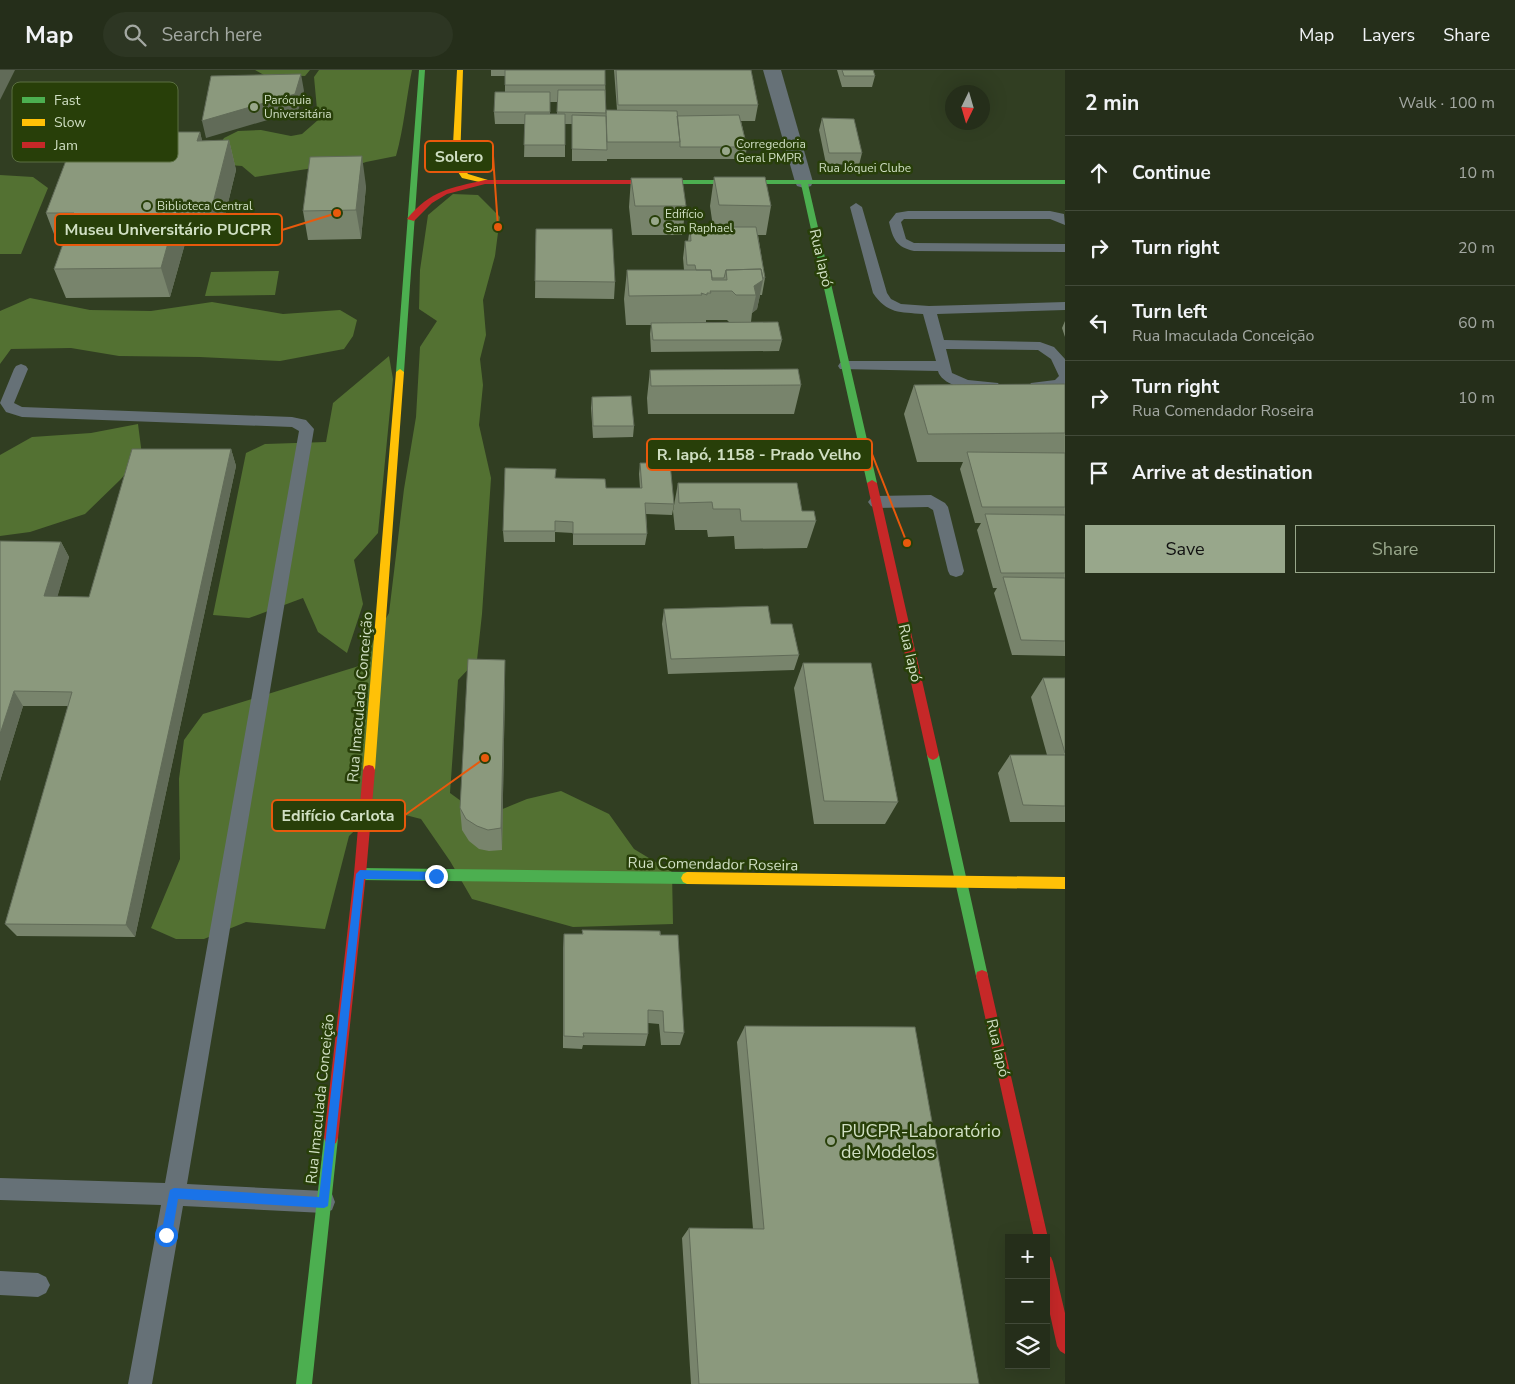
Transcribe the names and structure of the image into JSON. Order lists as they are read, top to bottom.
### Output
{
  "streets": {
    "main road": [
      "Rua Jóquei Clube",
      "Rua Iapó",
      "Rua Imaculada Conceição",
      "Rua Comendador Roseira"
    ]
  },
  "crossings": [
    ["Rua Jóquei Clube", "Rua Iapó"],
    ["Rua Iapó", "Rua Comendador Roseira"],
    ["Rua Imaculada Conceição", "Rua Comendador Roseira"]
  ],
  "places": [
    "Paróquia Universitária",
    "Corregedoria Geral PMPR",
    "Biblioteca Central",
    "Museu Universitário PUCPR",
    "Edifício San Raphael",
    "Solero",
    "R. Iapó, 1158 - Prado Velho",
    "Edifício Carlota",
    "PUCPR-Laboratório de Modelos"
  ],
  "legend": ["Fast", "Slow", "Jam"],
  "north": "bottom",
  "page": {
    "header": "Map",
    "search": "Search here",
    "nav": ["Map", "Layers", "Share"],
    "heading": ["2 min", "Walk · 100 m"],
    "list": [
      ["Continue", "10 m"],
      ["Turn right", "20 m"],
      ["Turn left", "Rua Imaculada Conceição", "60 m"],
      ["Turn right", "Rua Comendador Roseira", "10 m"],
      "Arrive at destination"
    ],
    "buttons": ["Save", "Share"],
    "map_buttons": ["+", "−"]
  }
}
